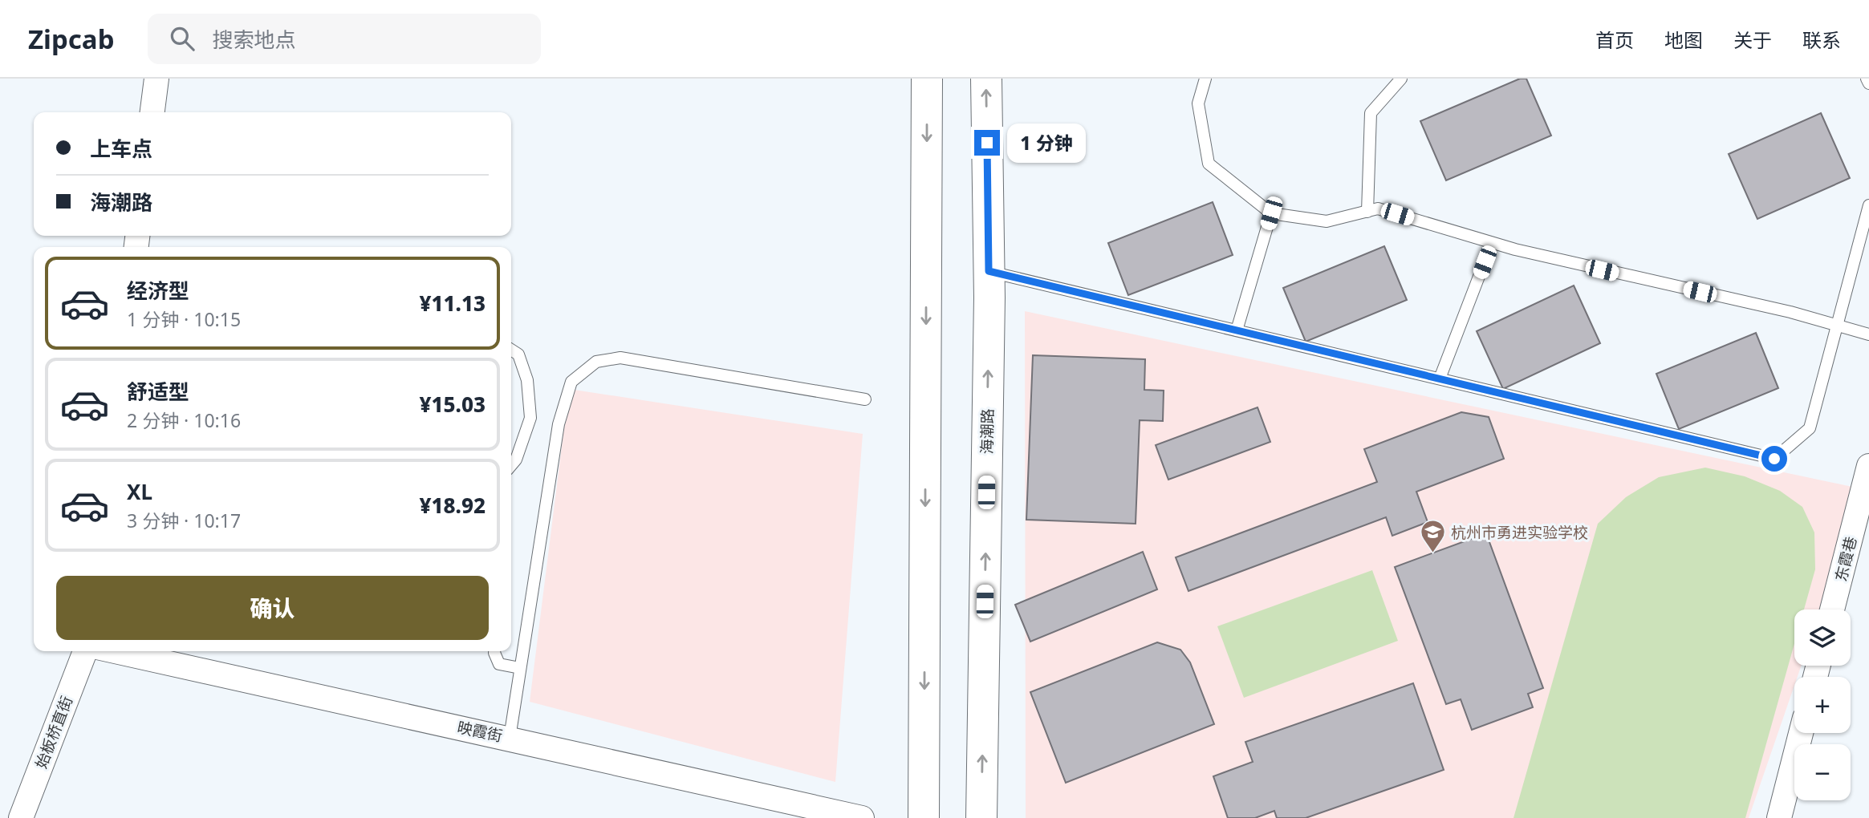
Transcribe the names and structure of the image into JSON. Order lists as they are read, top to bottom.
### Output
{
  "streets": {
    "main road": ["海潮路"],
    "street": ["东霞巷", "映霞街", "始板桥直街"]
  },
  "places": {
    "school or university": ["杭州市勇进实验学校"]
  },
  "page": {
    "header": "Zipcab",
    "search": "搜索地点",
    "nav": [
      "首页",
      "地图",
      "关于",
      "联系"
    ],
    "banner": ["上车点", "海潮路"],
    "bubble": "1 分钟",
    "list": [
      {
        "name": "经济型",
        "note": "1 分钟 · 10:15",
        "value": "¥11.13"
      },
      {
        "name": "舒适型",
        "note": "2 分钟 · 10:16",
        "value": "¥15.03"
      },
      {
        "name": "XL",
        "note": "3 分钟 · 10:17",
        "value": "¥18.92"
      }
    ],
    "buttons": "确认",
    "map_buttons": ["+", "−"]
  }
}
